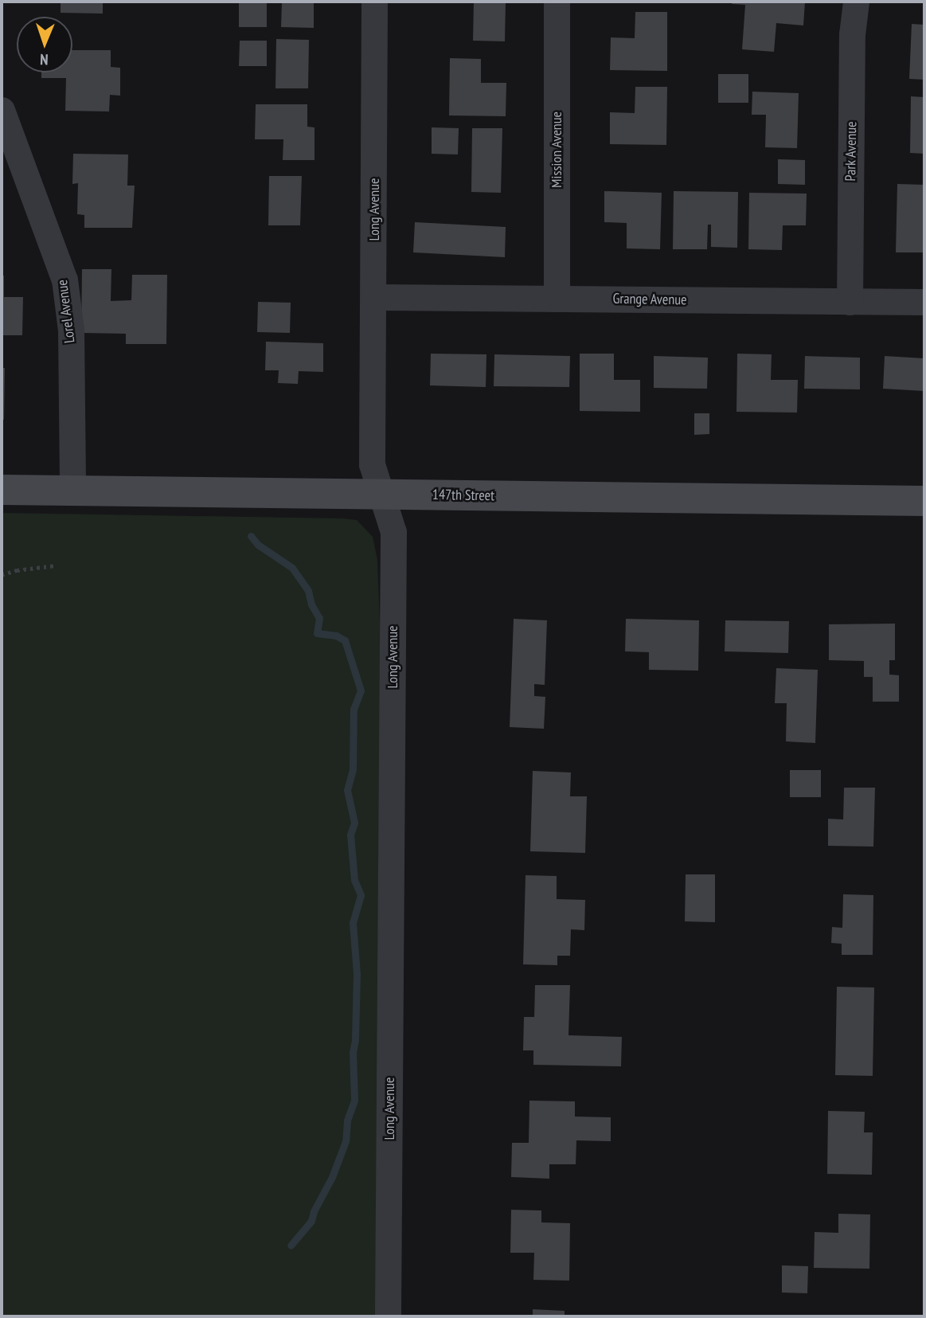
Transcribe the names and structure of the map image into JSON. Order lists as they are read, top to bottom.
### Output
{
  "streets": {
    "main road": ["147th Street"],
    "street": [
      "Mission Avenue",
      "Park Avenue",
      "Long Avenue",
      "Grange Avenue",
      "Lorel Avenue"
    ]
  },
  "crossings": [
    ["Mission Avenue", "Grange Avenue"],
    ["Park Avenue", "Grange Avenue"],
    ["Long Avenue", "Grange Avenue"],
    ["Long Avenue", "147th Street"],
    ["Lorel Avenue", "147th Street"]
  ],
  "north": "bottom"
}
